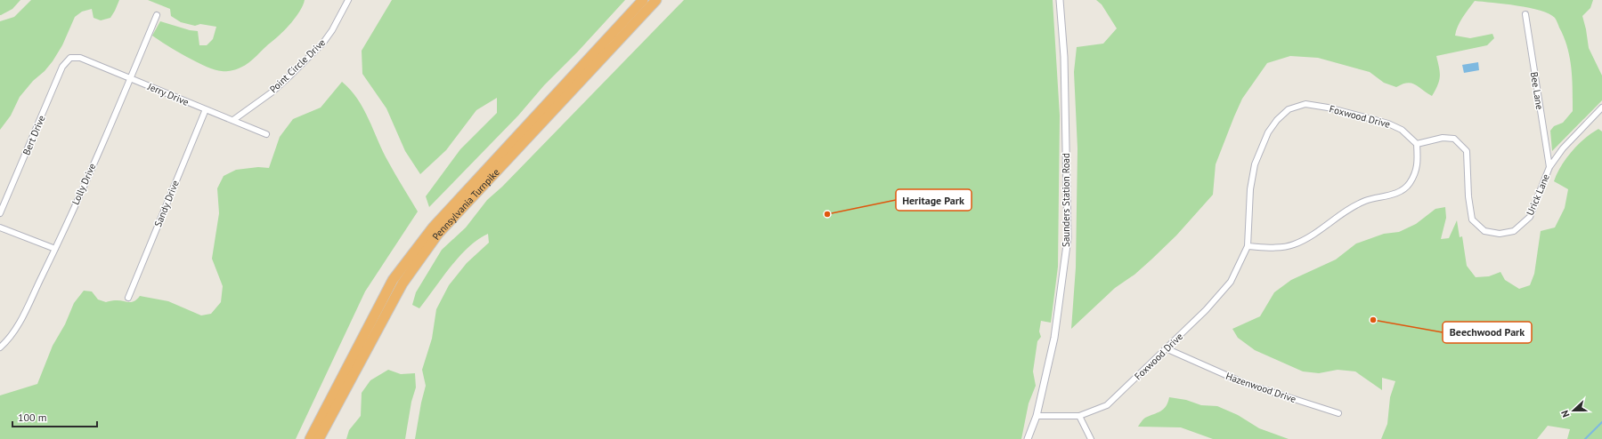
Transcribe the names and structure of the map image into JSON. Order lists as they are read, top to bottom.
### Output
{
  "streets": {
    "highway": ["Pennsylvania Turnpike"],
    "street": [
      "Point Circle Drive",
      "Bee Lane",
      "Jerry Drive",
      "Foxwood Drive",
      "Bert Drive",
      "Lolly Drive",
      "Urick Lane",
      "Saunders Station Road",
      "Sandy Drive",
      "Hazenwood Drive"
    ]
  },
  "crossings": [
    ["Point Circle Drive", "Jerry Drive"],
    ["Bee Lane", "Urick Lane"],
    ["Jerry Drive", "Bert Drive"],
    ["Jerry Drive", "Lolly Drive"],
    ["Jerry Drive", "Sandy Drive"],
    ["Foxwood Drive", "Urick Lane"],
    ["Foxwood Drive", "Saunders Station Road"],
    ["Foxwood Drive", "Hazenwood Drive"]
  ],
  "places": ["Heritage Park", "Beechwood Park"],
  "scale_bar": "100 m",
  "north": "left"
}
